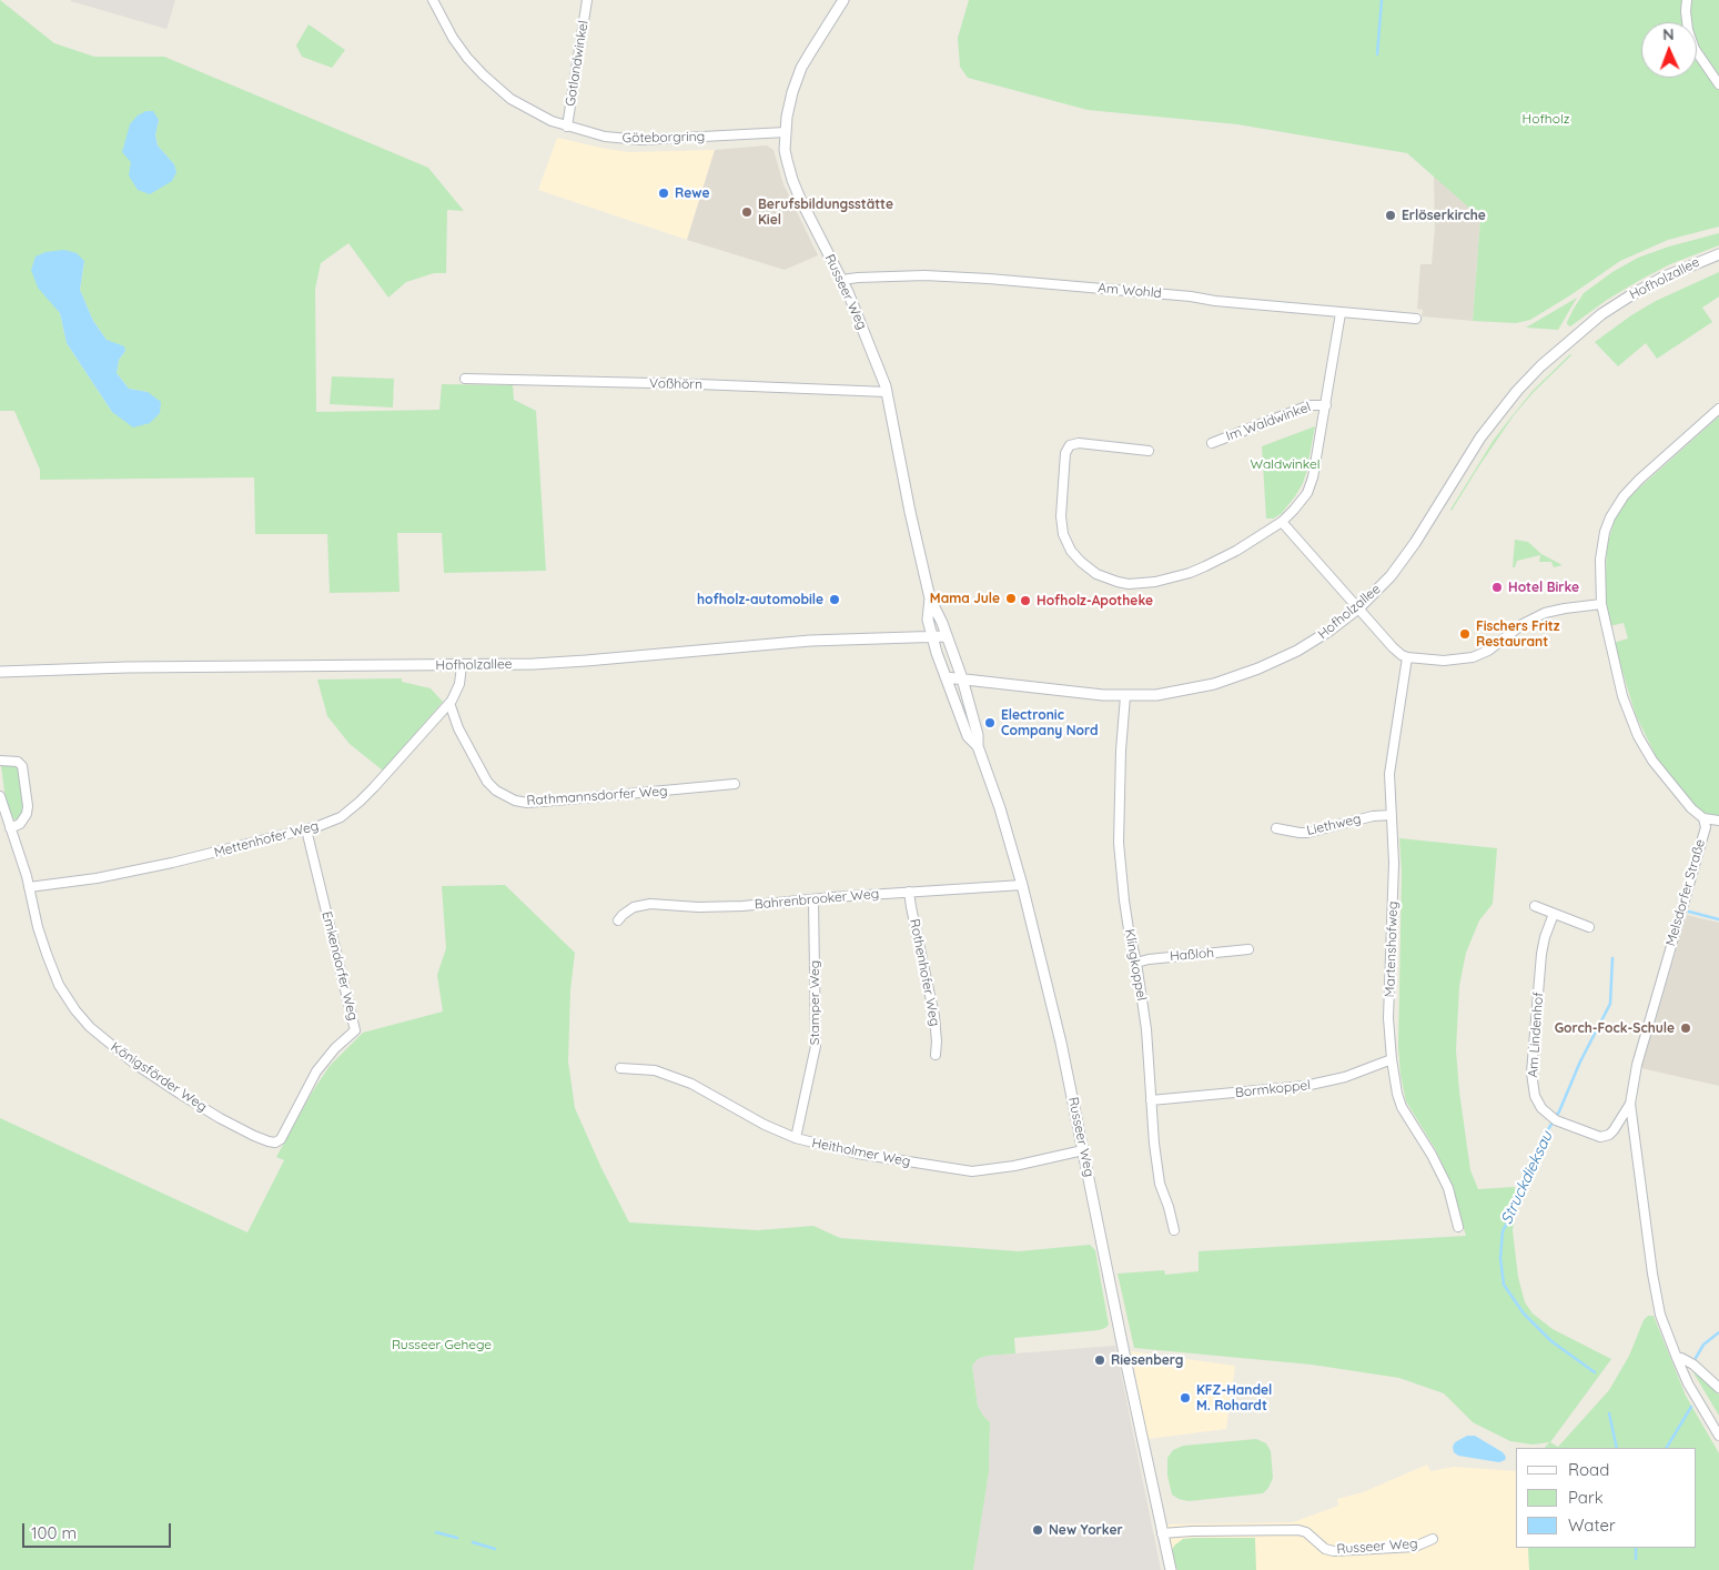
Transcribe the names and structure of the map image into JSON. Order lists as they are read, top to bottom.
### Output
{
  "streets": {
    "street": [
      "Gotlandwinkel",
      "Göteborgring",
      "Hofholzallee",
      "Am Wohld",
      "Russeer Weg",
      "Voßhörn",
      "Im Waldwinkel",
      "Rathmannsdorfer Weg",
      "Liethweg",
      "Mettenhofer Weg",
      "Melsdorfer Straße",
      "Bahrenbrooker Weg",
      "Martenshofweg",
      "Haßloh",
      "Klingkoppel",
      "Emkendorfer Weg",
      "Rothenhofer Weg",
      "Stamper Weg",
      "Am Lindenhof",
      "Königsförder Weg",
      "Bormkoppel",
      "Heitholmer Weg"
    ]
  },
  "crossings": [
    ["Gotlandwinkel", "Göteborgring"],
    ["Göteborgring", "Russeer Weg"],
    ["Hofholzallee", "Russeer Weg"],
    ["Hofholzallee", "Mettenhofer Weg"],
    ["Hofholzallee", "Klingkoppel"],
    ["Am Wohld", "Russeer Weg"],
    ["Am Wohld", "Im Waldwinkel"],
    ["Russeer Weg", "Voßhörn"],
    ["Russeer Weg", "Bahrenbrooker Weg"],
    ["Russeer Weg", "Heitholmer Weg"],
    ["Rathmannsdorfer Weg", "Mettenhofer Weg"],
    ["Liethweg", "Martenshofweg"],
    ["Mettenhofer Weg", "Emkendorfer Weg"],
    ["Mettenhofer Weg", "Königsförder Weg"],
    ["Melsdorfer Straße", "Am Lindenhof"],
    ["Bahrenbrooker Weg", "Rothenhofer Weg"],
    ["Bahrenbrooker Weg", "Stamper Weg"],
    ["Martenshofweg", "Bormkoppel"],
    ["Haßloh", "Klingkoppel"],
    ["Klingkoppel", "Bormkoppel"],
    ["Emkendorfer Weg", "Königsförder Weg"],
    ["Stamper Weg", "Heitholmer Weg"]
  ],
  "water": ["Struckdieksau"],
  "parks": ["Hofholz", "Waldwinkel", "Russeer Gehege"],
  "places": [
    "Rewe",
    "Berufsbildungsstätte Kiel",
    "Erlöserkirche",
    "Hotel Birke",
    "Mama Jule",
    "hofholz-automobile",
    "Hofholz-Apotheke",
    "Fischers Fritz Restaurant",
    "Electronic Company Nord",
    "Gorch-Fock-Schule",
    "Riesenberg",
    "KFZ-Handel M. Rohardt",
    "New Yorker"
  ],
  "legend": ["Road", "Park", "Water"],
  "scale_bar": "100 m",
  "north": "top"
}
